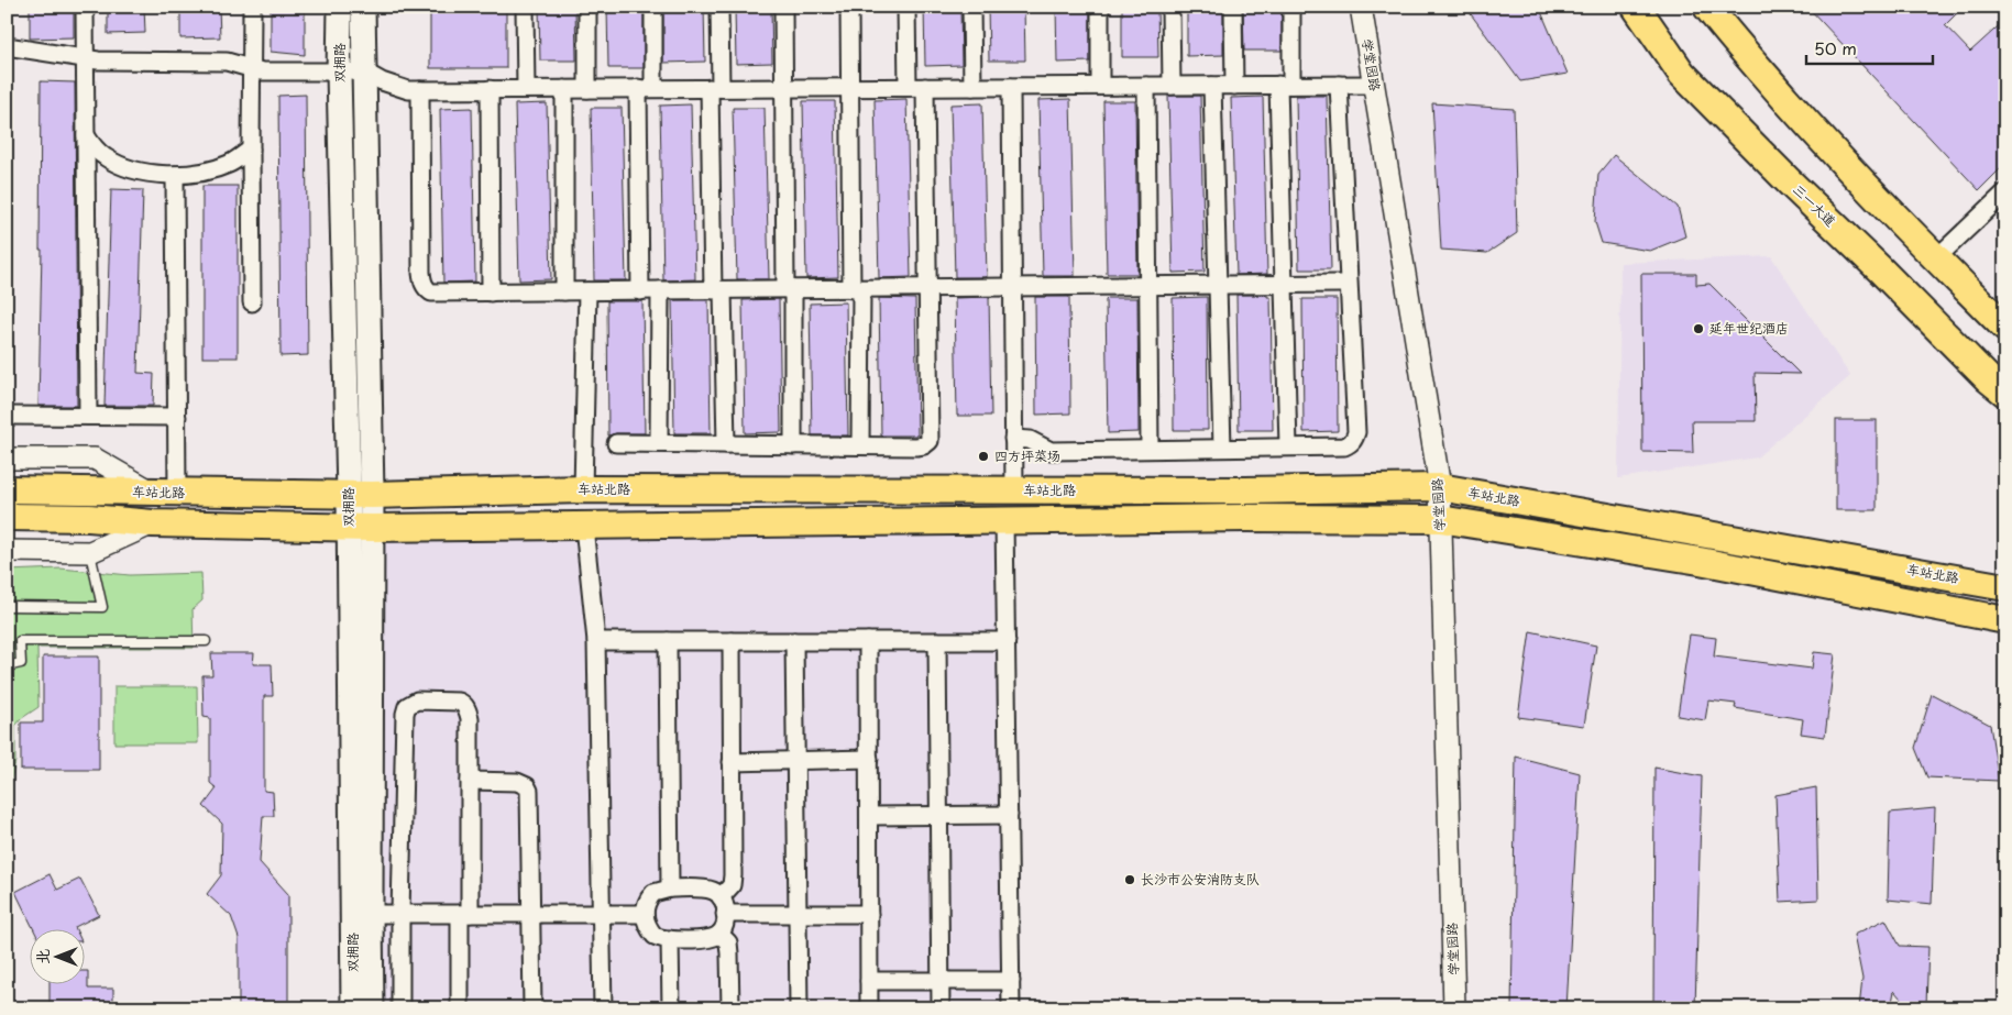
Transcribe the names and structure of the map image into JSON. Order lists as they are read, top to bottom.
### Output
{
  "streets": {
    "highway": ["三一大道"],
    "main road": ["双拥路", "车站北路"],
    "street": ["学堂园路"]
  },
  "crossings": [
    ["双拥路", "车站北路"],
    ["学堂园路", "车站北路"]
  ],
  "places": ["延年世纪酒店", "四方坪菜场", "长沙市公安消防支队"],
  "scale_bar": "50 m",
  "north": "left"
}
